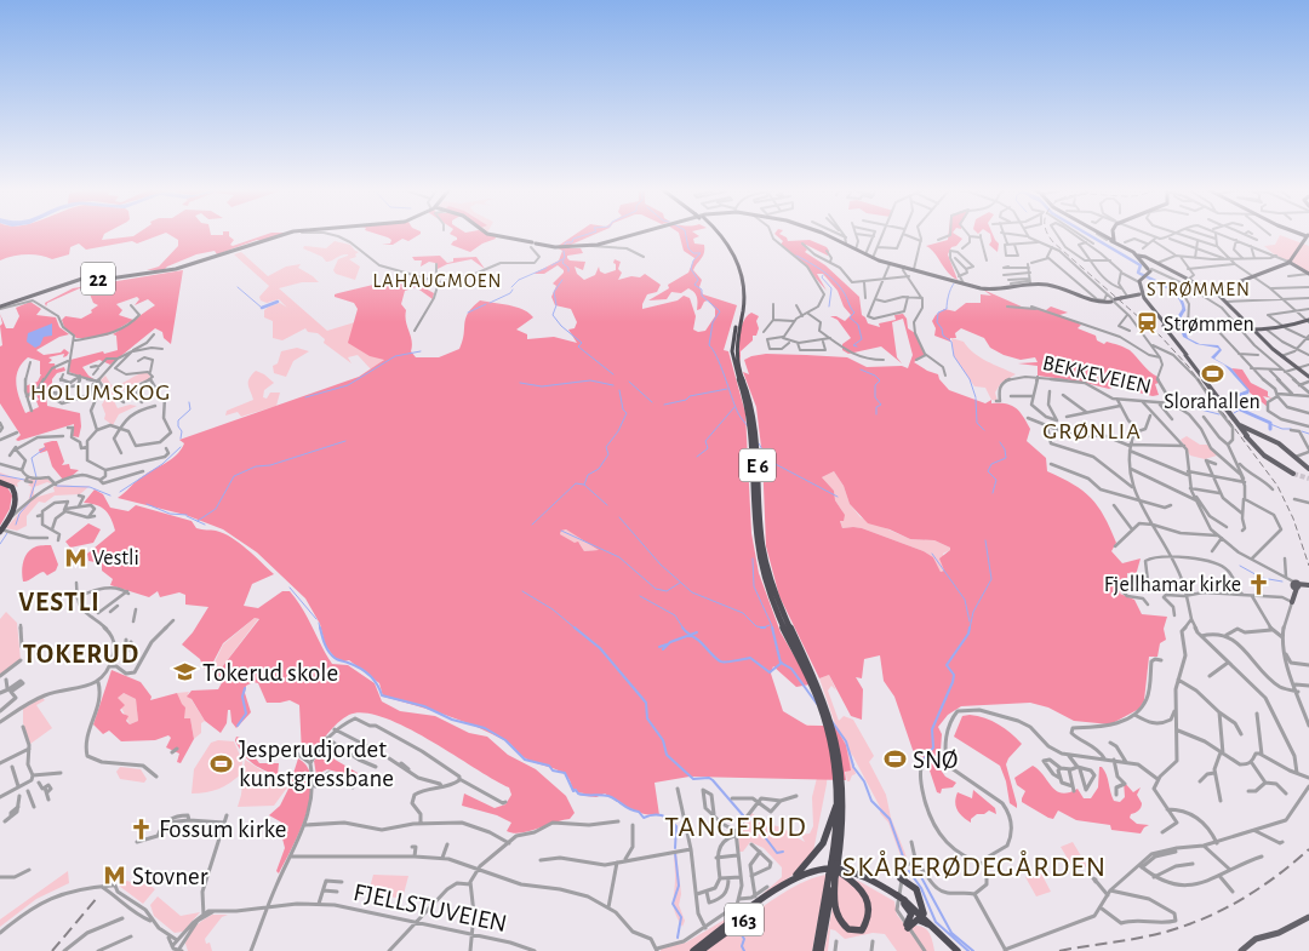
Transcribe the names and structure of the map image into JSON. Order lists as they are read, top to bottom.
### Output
{
  "streets": {
    "highway": ["E 6", "163"],
    "main road": ["22"],
    "street": ["BEKKEVEIEN", "FJELLSTUVEIEN"]
  },
  "crossings": [
    ["E 6", "163"]
  ],
  "districts": [
    "LAHAUGMOEN",
    "STRØMMEN",
    "HOLUMSKOG",
    "GRØNLIA",
    "VESTLI",
    "TOKERUD",
    "TANGERUD",
    "SKÅRERØDEGÅRDEN"
  ],
  "places": {
    "station": ["Strømmen"],
    "sports": ["Slorahallen", "SNØ", "Jesperudjordet kunstgressbane"],
    "metro station": ["Vestli", "Stovner"],
    "church": ["Fjellhamar kirke", "Fossum kirke"],
    "school or university": ["Tokerud skole"]
  }
}
